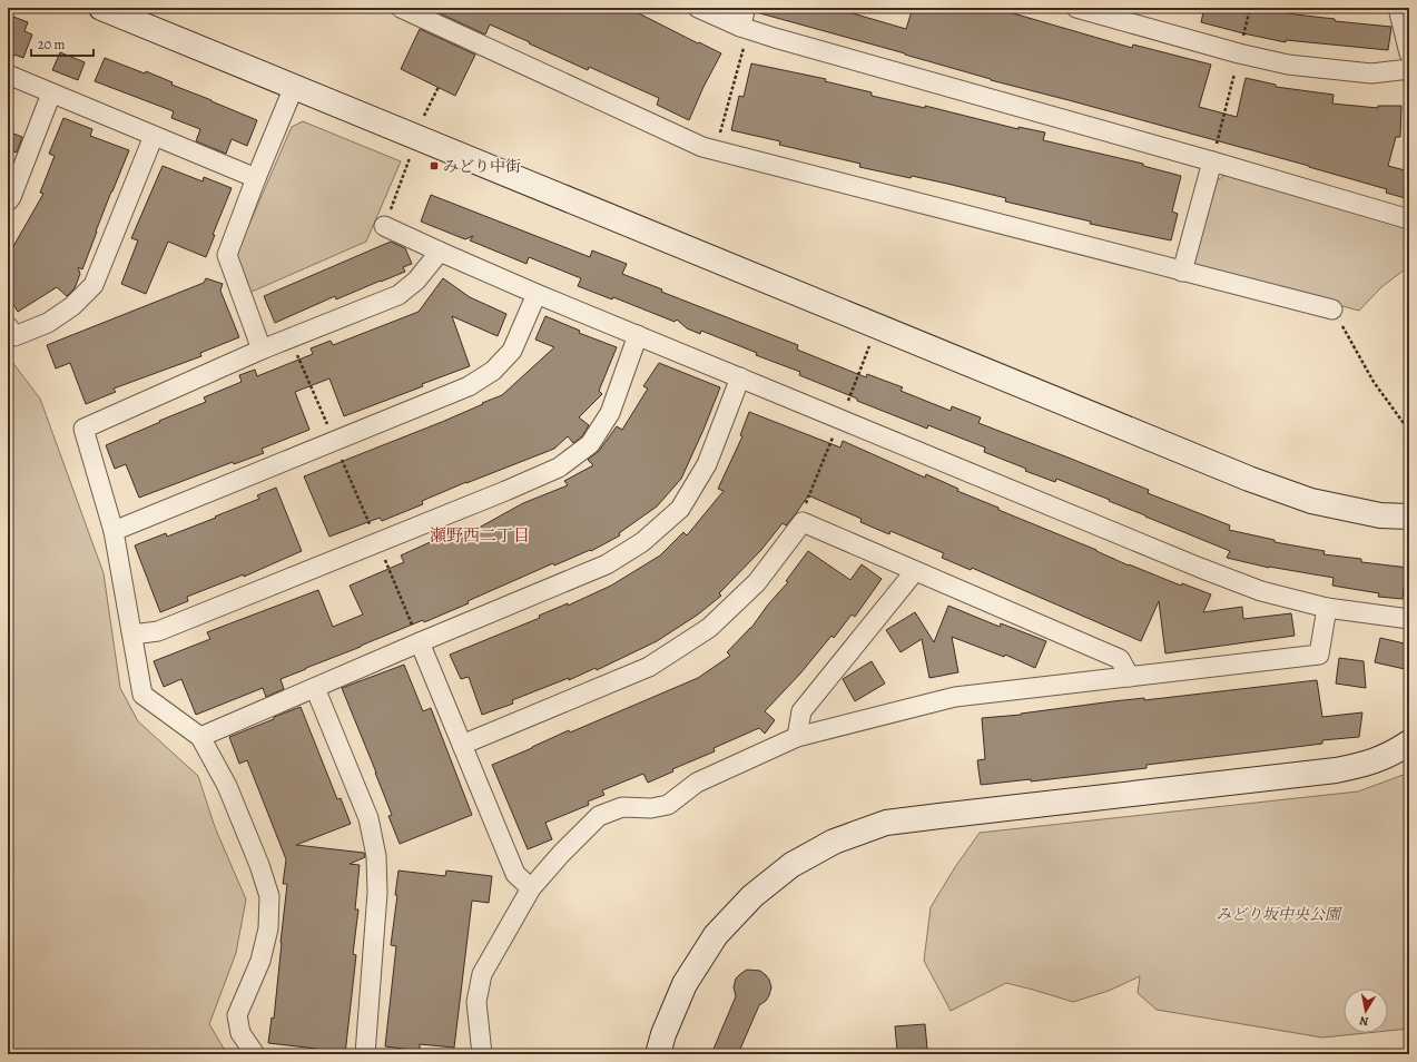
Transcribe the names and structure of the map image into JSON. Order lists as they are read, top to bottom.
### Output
{
  "districts": ["瀬野西二丁目"],
  "parks": ["みどり坂中央公園"],
  "places": {
    "transit": ["みどり中街"]
  },
  "scale_bar": "20 m",
  "north": "bottom"
}
